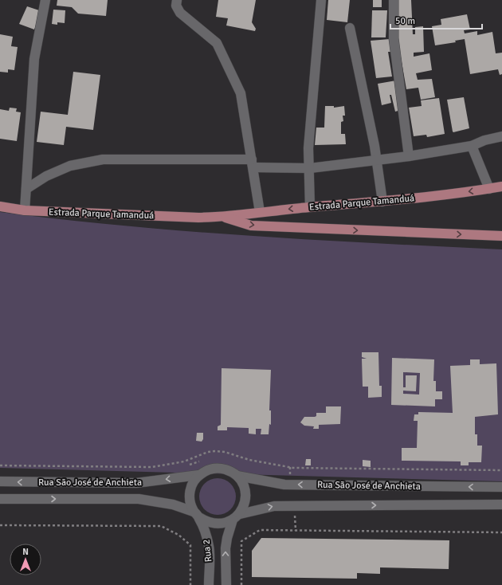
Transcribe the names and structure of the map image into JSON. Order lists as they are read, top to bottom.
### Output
{
  "streets": {
    "main road": ["Estrada Parque Tamanduá"],
    "street": ["Rua São José de Anchieta", "Rua 2"]
  },
  "crossings": [
    ["Rua São José de Anchieta", "Rua 2"]
  ],
  "scale_bar": "50 m",
  "north": "top"
}
